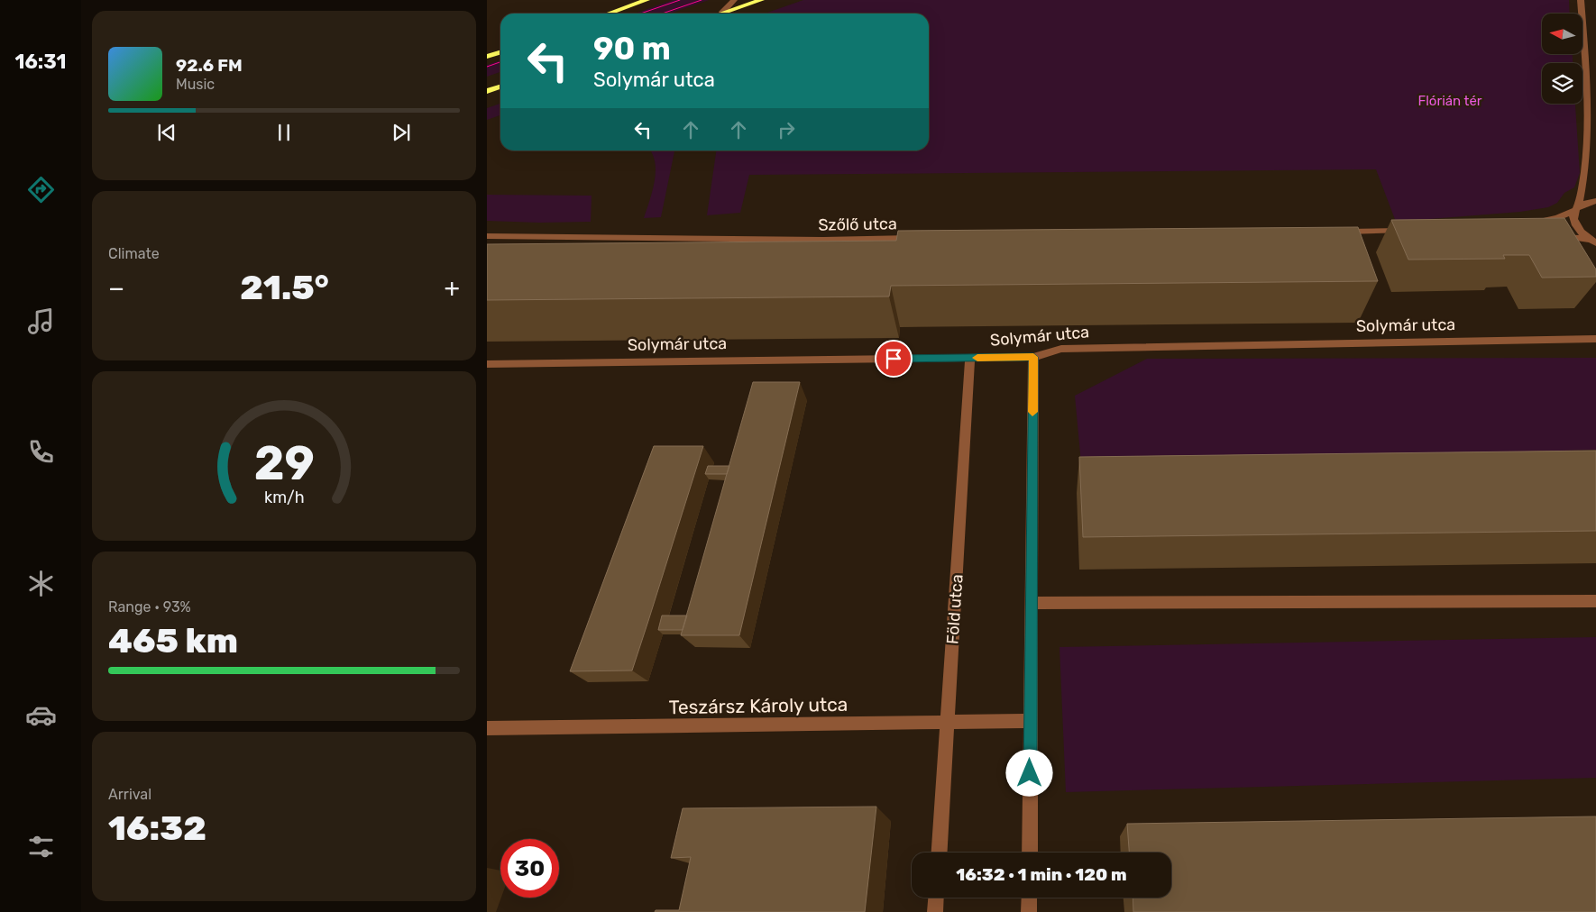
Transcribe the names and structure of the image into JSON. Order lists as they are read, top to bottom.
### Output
{
  "streets": {
    "street": [
      "Szőlő utca",
      "Solymár utca",
      "Föld utca",
      "Teszársz Károly utca"
    ]
  },
  "crossings": [
    ["Solymár utca", "Föld utca"],
    ["Föld utca", "Teszársz Károly utca"]
  ],
  "parks": ["Flórián tér"],
  "north": "left",
  "page": {
    "tabs": "16:31",
    "turn": ["90 m", "Solymár utca"],
    "song": ["92.6 FM", "Music"],
    "tile": [
      "Climate",
      ["Range · 93%", "465 km"],
      ["Arrival", "16:32"]
    ],
    "heat": ["−", "21.5°", "+"],
    "limit": "30",
    "trip": "16:32 · 1 min · 120 m",
    "gauge": ["29", "km/h"]
  }
}
